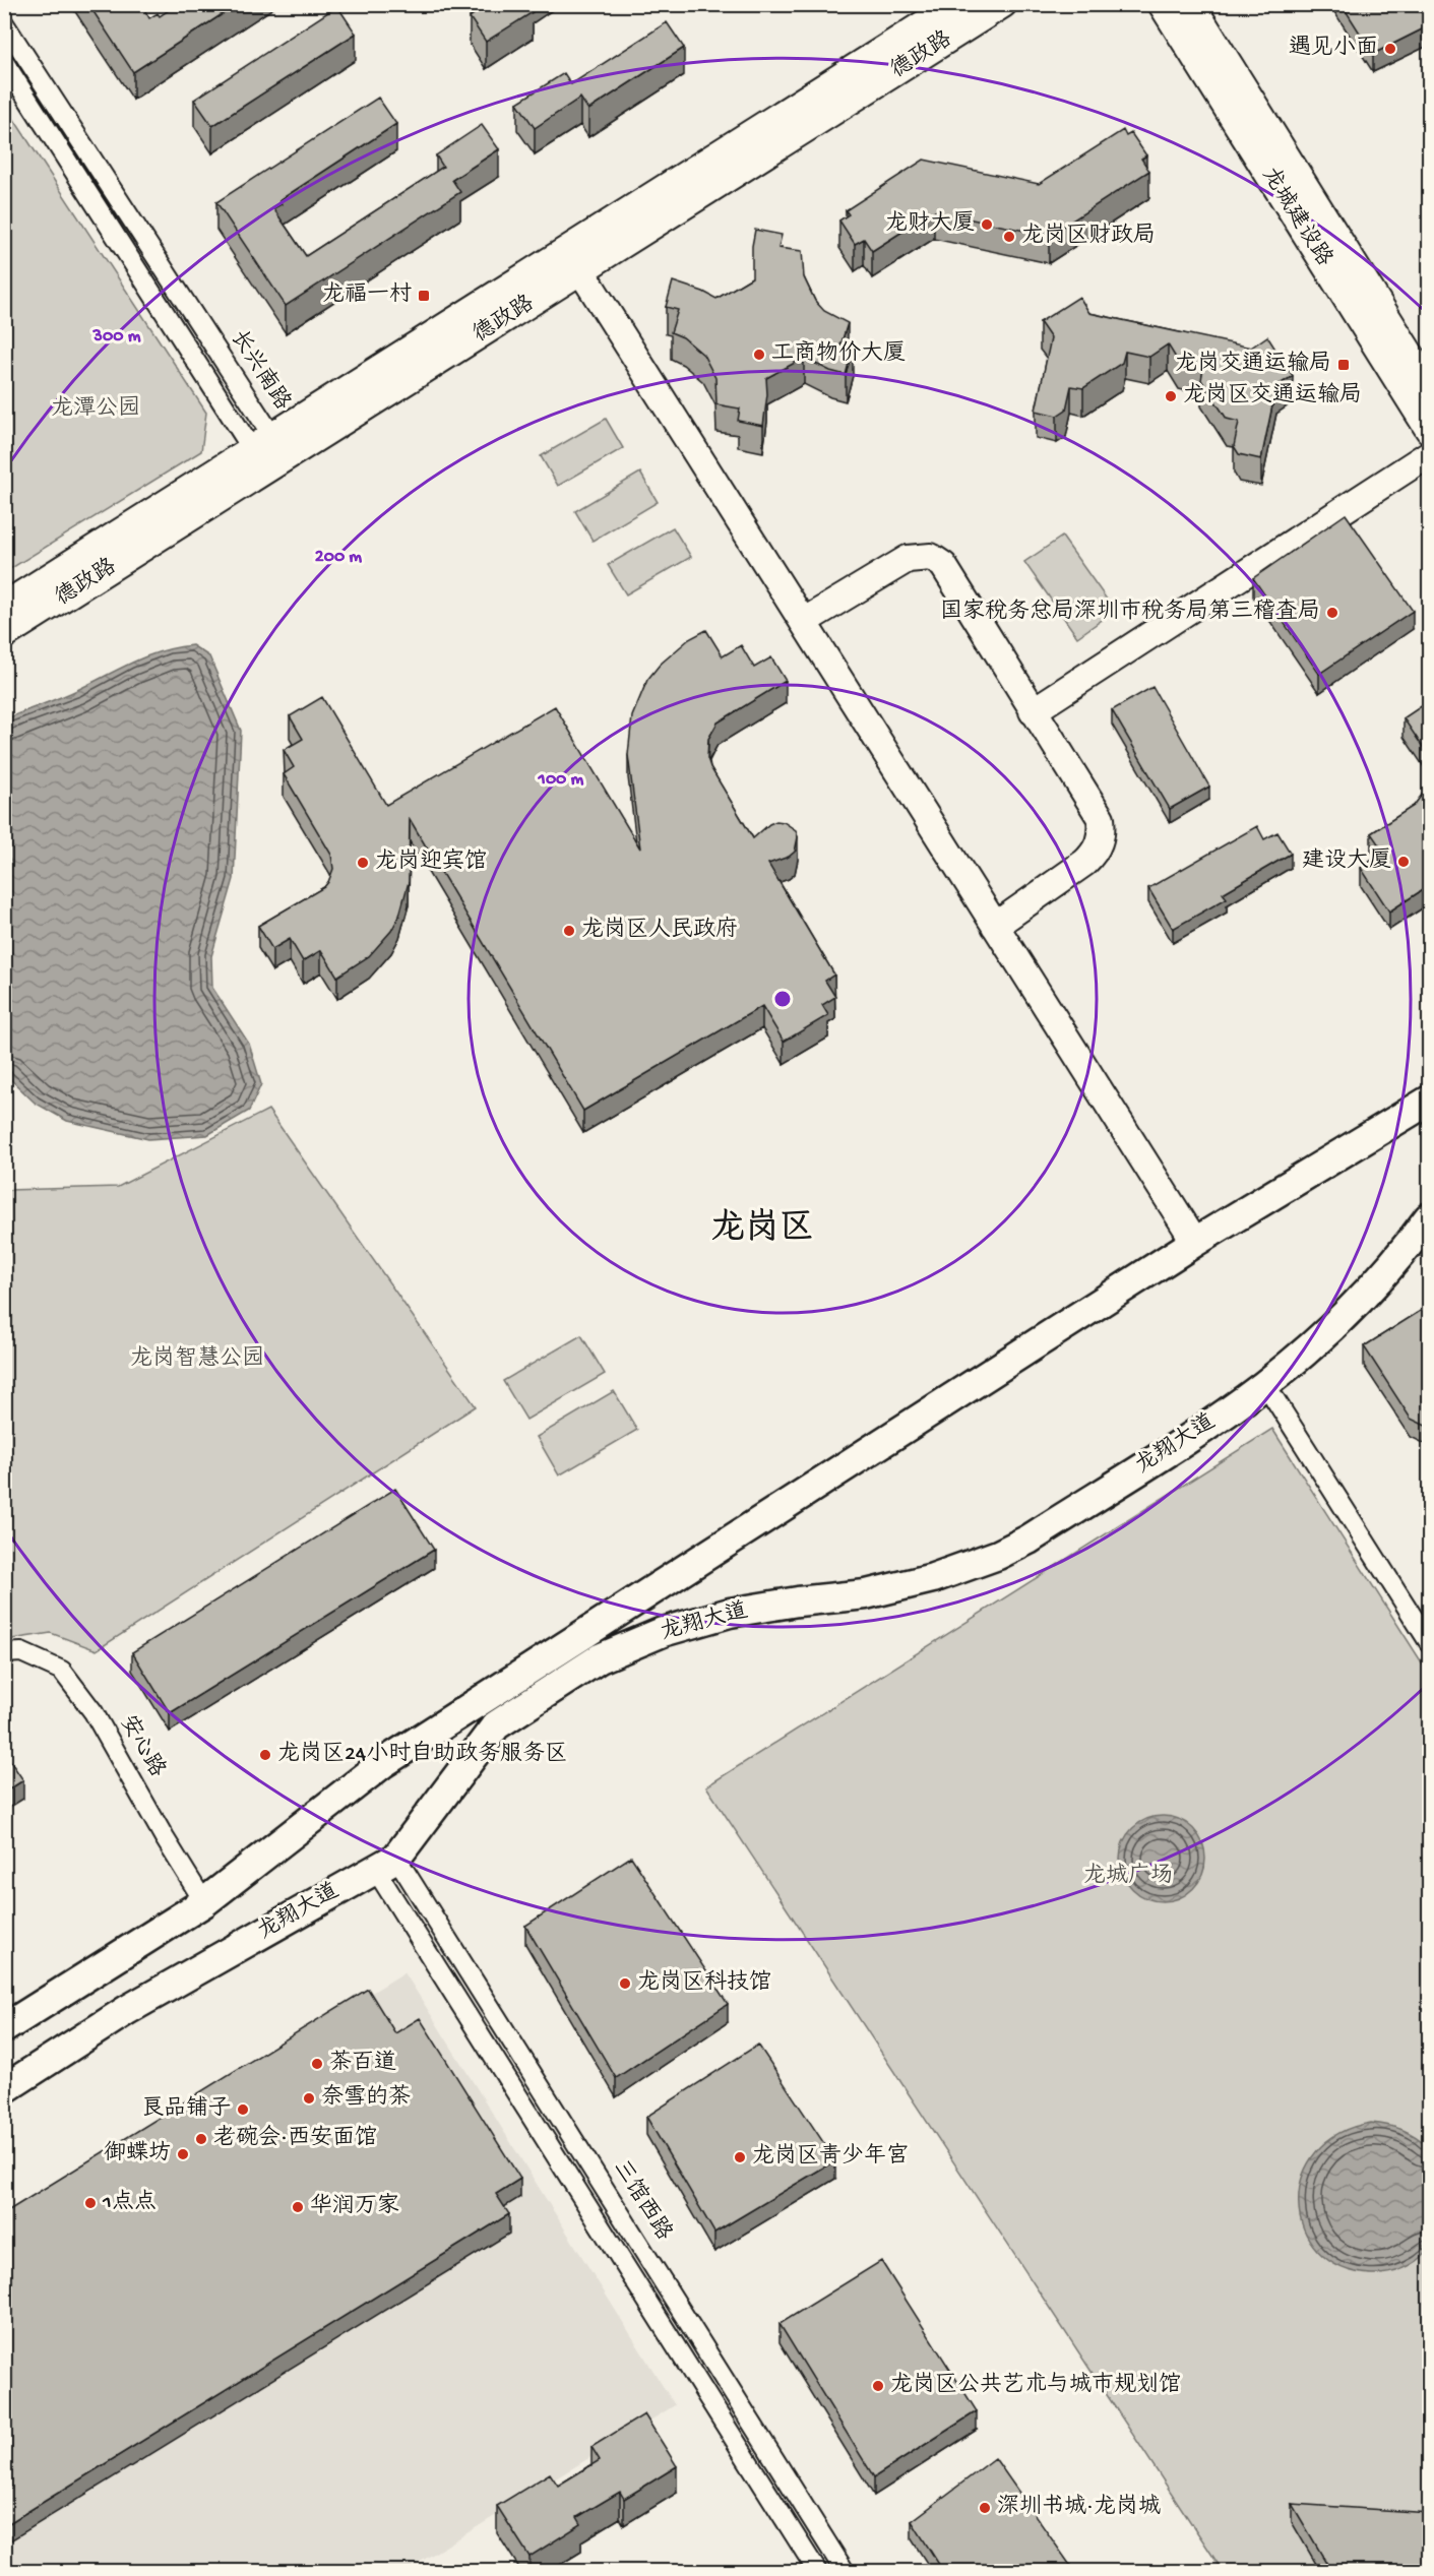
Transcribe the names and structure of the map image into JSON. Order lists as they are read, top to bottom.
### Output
{
  "streets": {
    "main road": ["德政路", "龙城建设路", "龙翔大道"],
    "street": ["长兴南路", "安心路", "三馆西路"]
  },
  "crossings": [
    ["德政路", "长兴南路"],
    ["龙翔大道", "安心路"],
    ["龙翔大道", "三馆西路"]
  ],
  "districts": ["龙岗区"],
  "parks": ["龙潭公园", "龙岗智慧公园", "龙城广场"],
  "places": {
    "other": [
      "遇见小面",
      "龙财大厦",
      "龙岗区财政局",
      "工商物价大厦",
      "龙岗区交通运输局",
      "国家税务总局深圳市税务局第三稽查局",
      "建设大厦",
      "龙岗迎宾馆",
      "龙岗区人民政府",
      "龙岗区24小时自助政务服务区",
      "龙岗区科技馆",
      "茶百道",
      "奈雪的茶",
      "良品铺子",
      "老碗会·西安面馆",
      "御蝶坊",
      "龙岗区青少年宫",
      "1点点",
      "华润万家",
      "龙岗区公共艺术与城市规划馆",
      "深圳书城·龙岗城"
    ],
    "transit": ["龙福一村", "龙岗交通运输局"]
  },
  "rings": ["300 m", "200 m", "100 m"]
}
